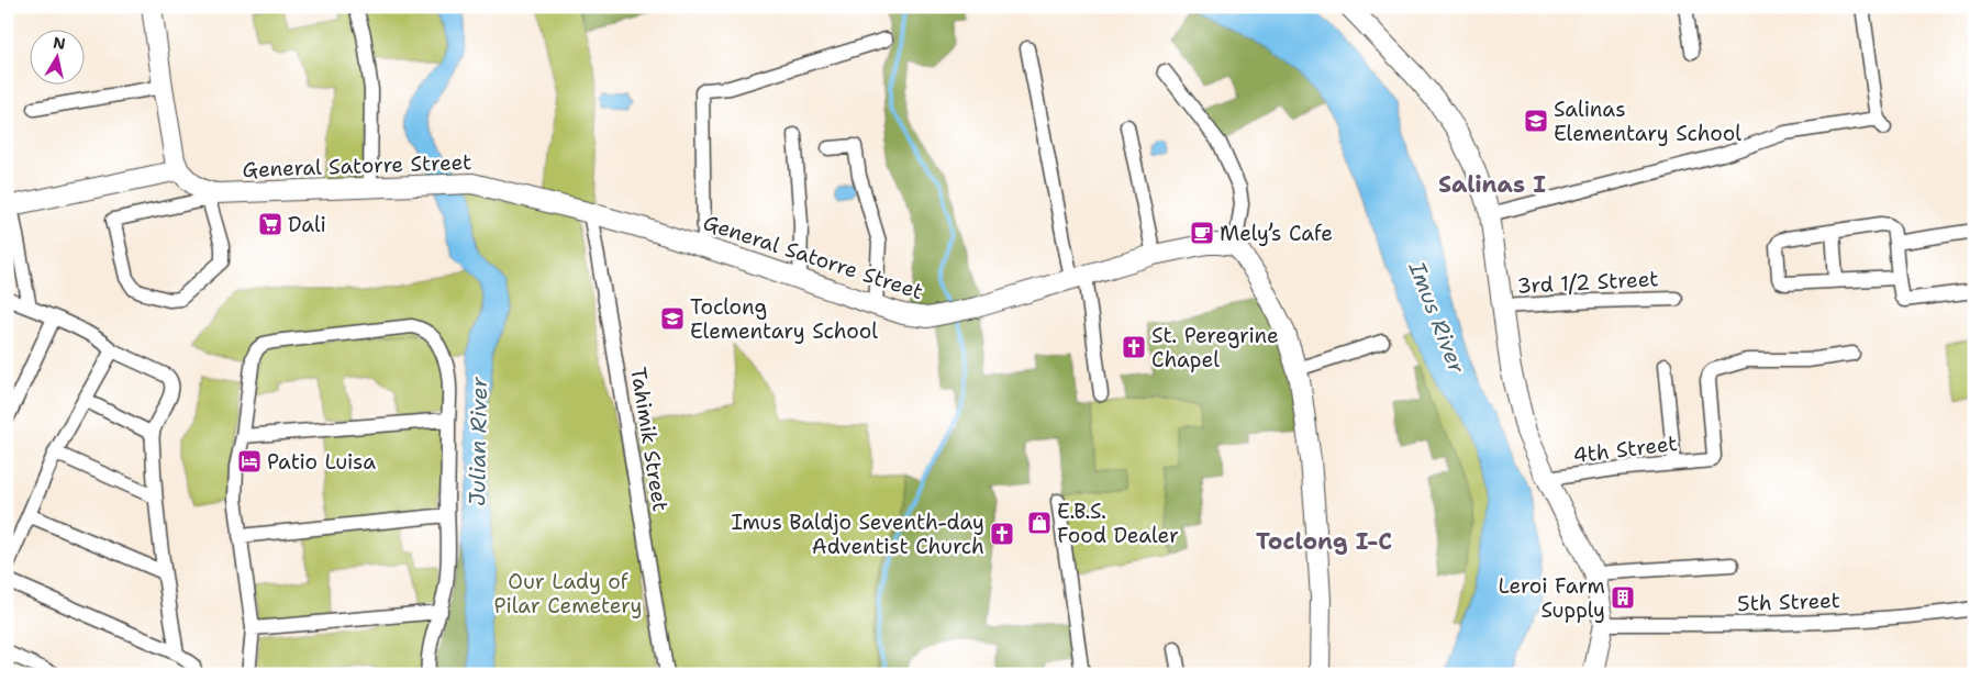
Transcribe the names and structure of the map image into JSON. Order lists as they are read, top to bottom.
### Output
{
  "streets": {
    "street": [
      "General Satorre Street",
      "3rd 1/2 Street",
      "Tahimik Street",
      "4th Street",
      "5th Street"
    ]
  },
  "crossings": [
    ["General Satorre Street", "Tahimik Street"]
  ],
  "districts": ["Salinas I", "Toclong I-C"],
  "water": ["Imus River", "Julian River"],
  "parks": ["Our Lady of Pilar Cemetery"],
  "places": {
    "school or university": ["Salinas Elementary School", "Toclong Elementary School"],
    "supermarket": ["Dali"],
    "cafe": ["Mely’s Cafe"],
    "church": ["St. Peregrine Chapel", "Imus Baldjo Seventh-day Adventist Church"],
    "hotel": ["Patio Luisa"],
    "shop": ["E.B.S. Food Dealer"],
    "building": ["Leroi Farm Supply"]
  },
  "north": "top"
}
